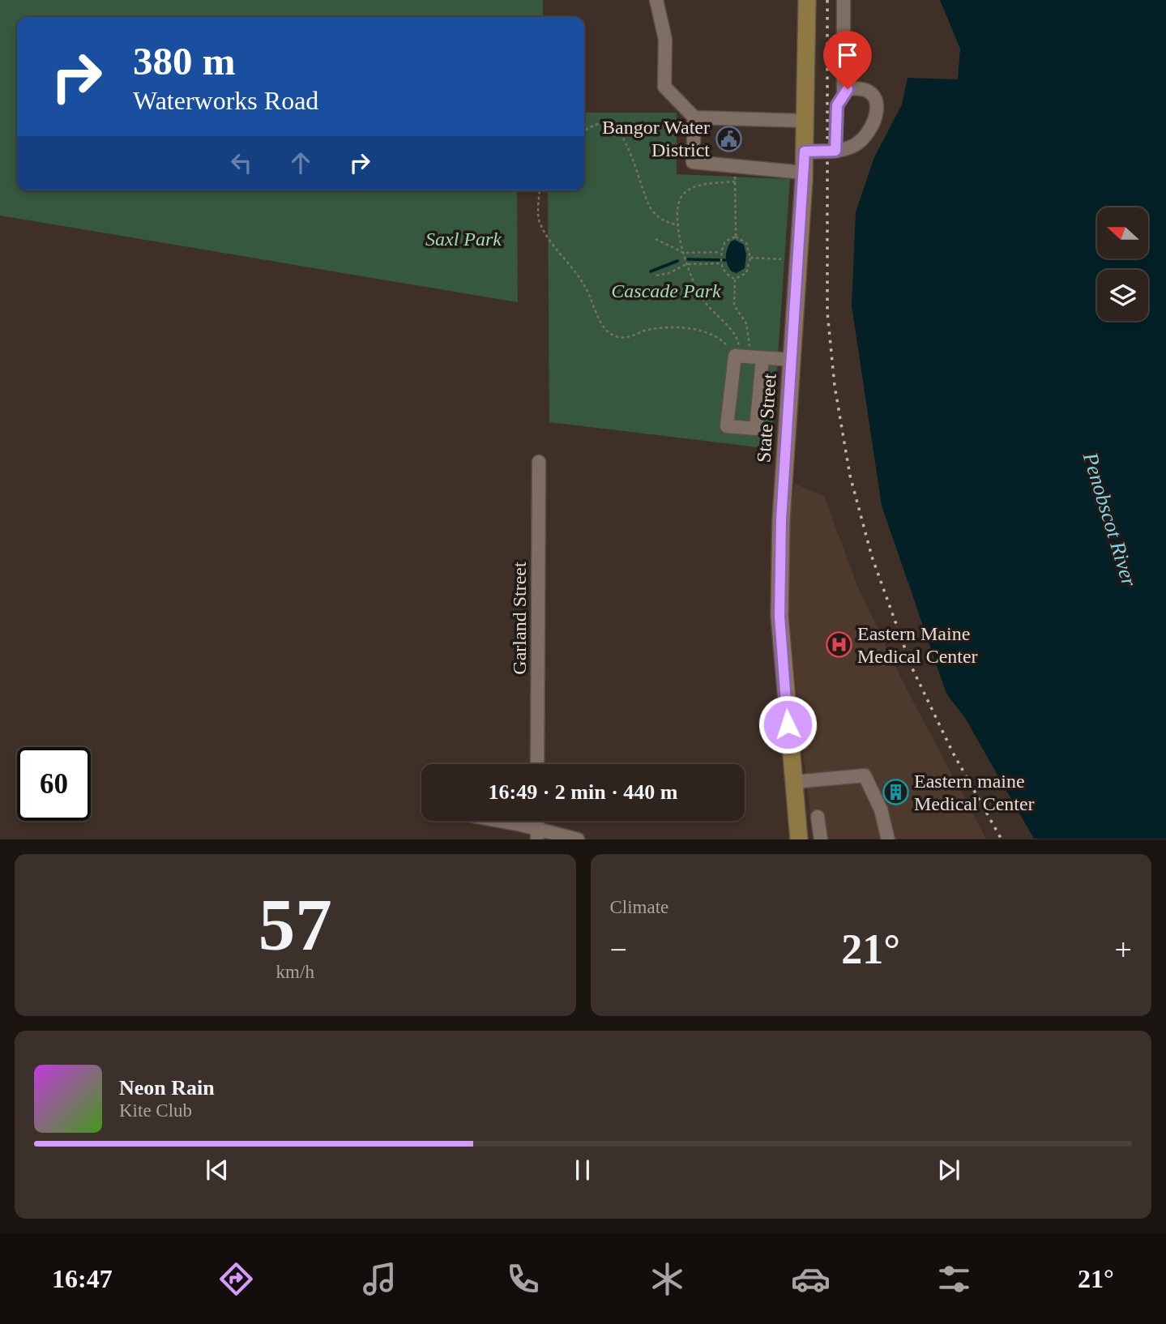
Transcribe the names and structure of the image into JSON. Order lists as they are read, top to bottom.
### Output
{
  "streets": {
    "main road": ["State Street"],
    "street": ["Garland Street"]
  },
  "water": ["Penobscot River"],
  "parks": ["Saxl Park", "Cascade Park"],
  "places": {
    "public building": ["Bangor Water District"],
    "hospital": ["Eastern Maine Medical Center"],
    "building": ["Eastern maine Medical Center"]
  },
  "north": "left",
  "page": {
    "turn": ["380 m", "Waterworks Road"],
    "limit": "60",
    "trip": "16:49 · 2 min · 440 m",
    "tile": [
      ["57", "km/h"],
      "Climate"
    ],
    "heat": ["−", "21°", "+"],
    "song": ["Neon Rain", "Kite Club"],
    "tabs": ["16:47", "21°"]
  }
}
